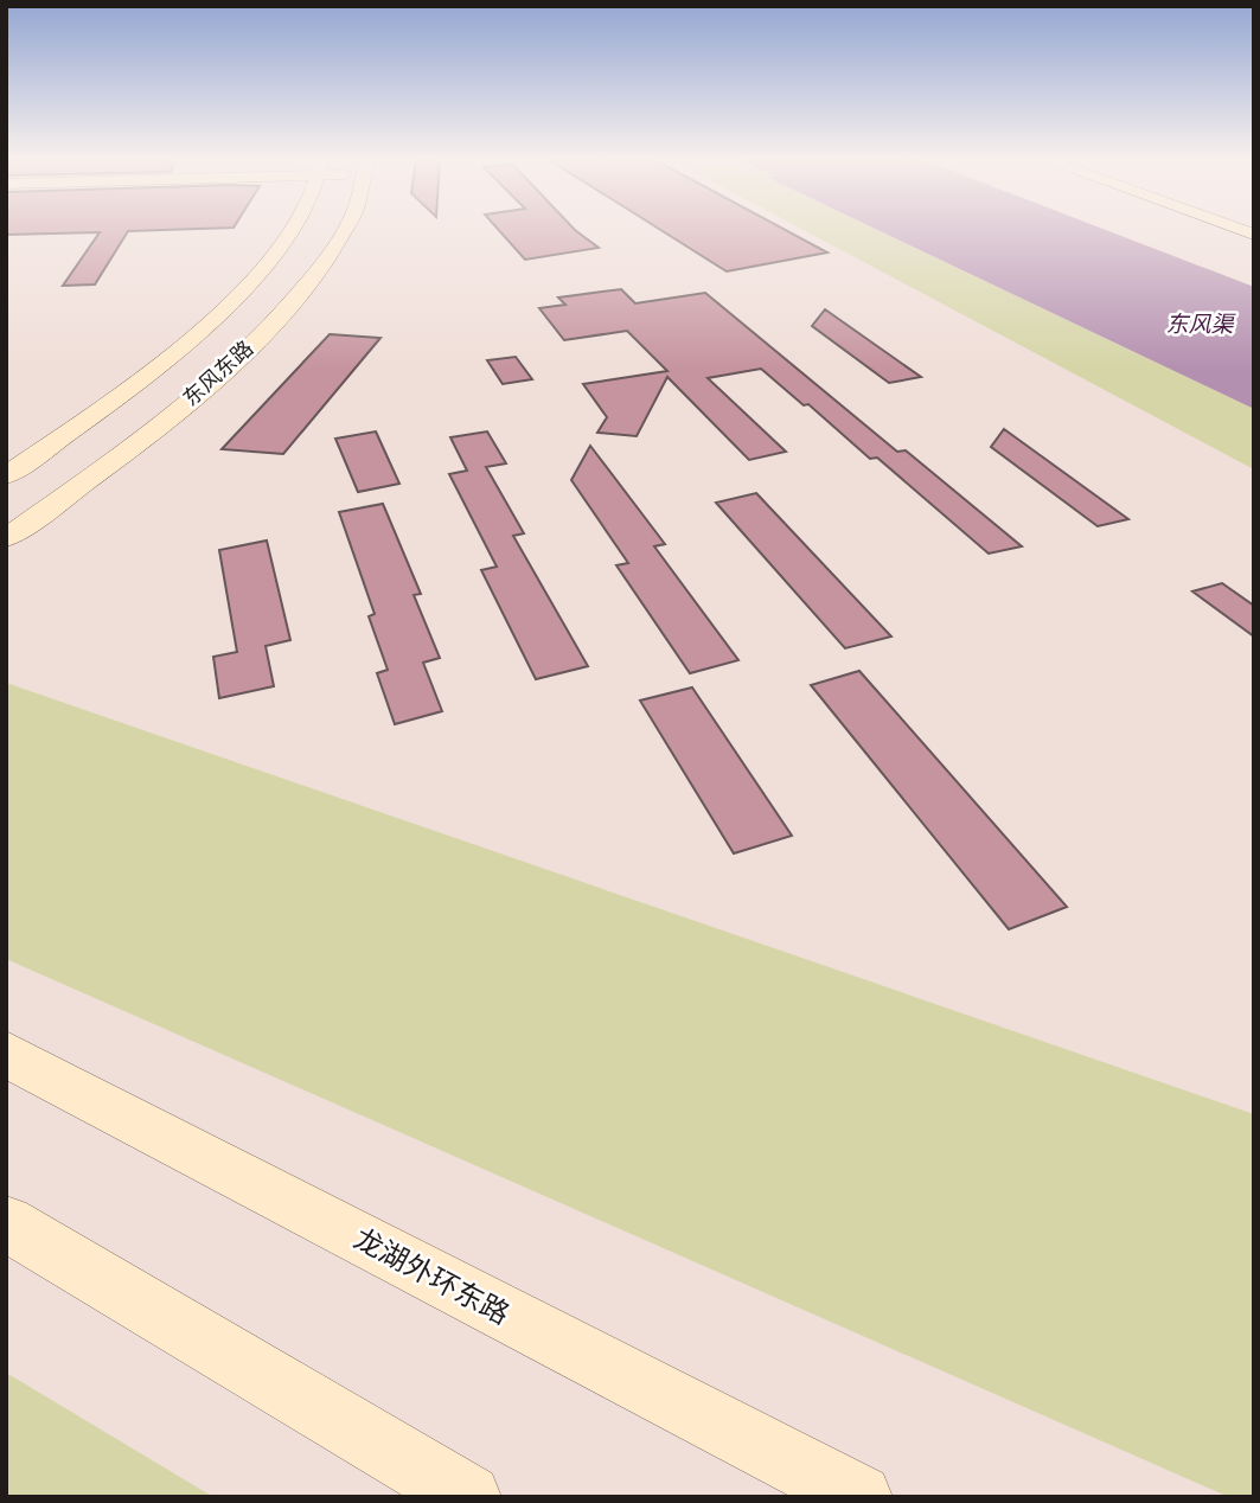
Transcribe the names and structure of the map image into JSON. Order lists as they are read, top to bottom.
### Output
{
  "streets": {
    "main road": ["东风东路", "龙湖外环东路"]
  },
  "water": ["东风渠"]
}
